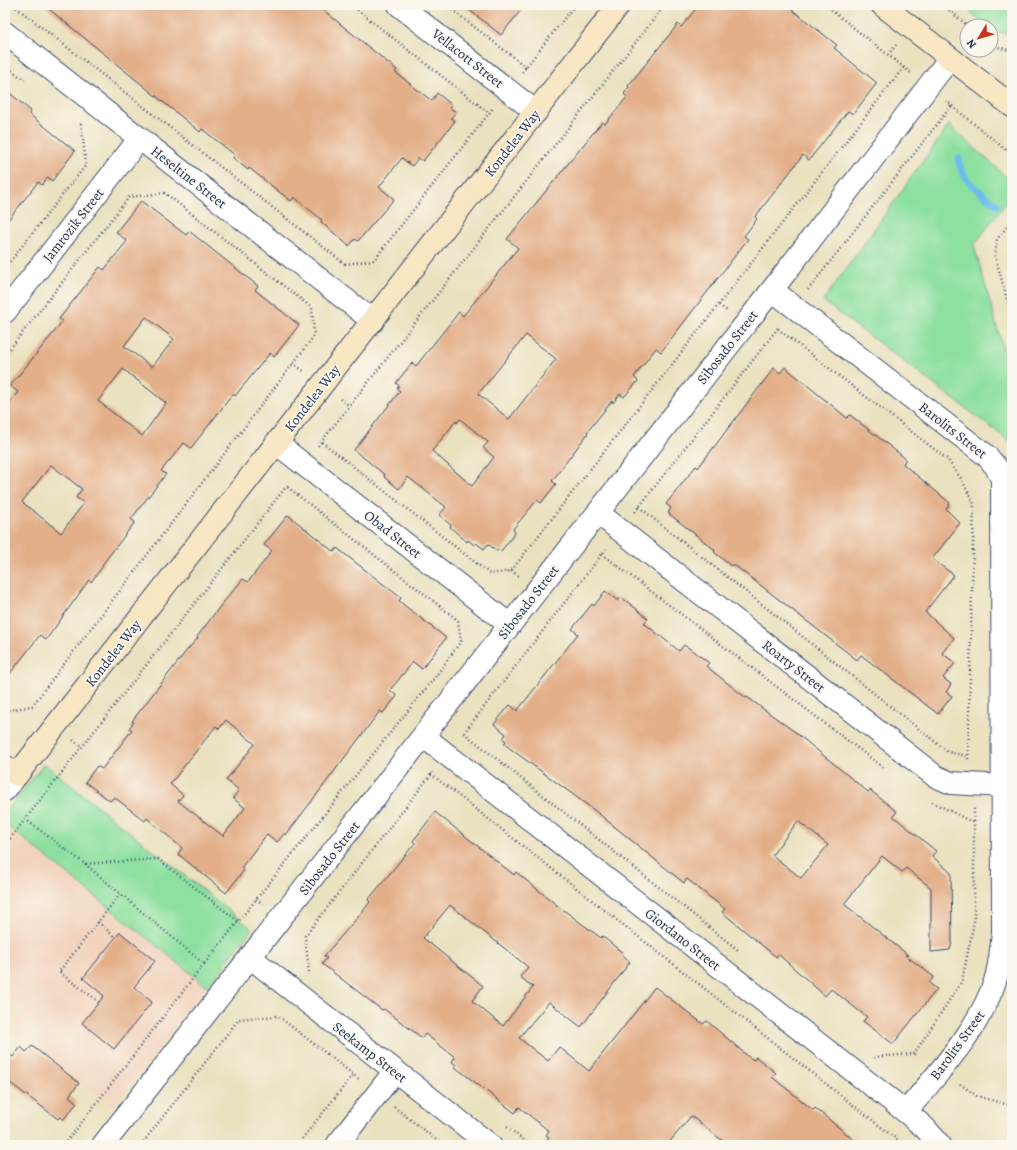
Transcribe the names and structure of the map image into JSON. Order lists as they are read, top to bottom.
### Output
{
  "streets": {
    "street": [
      "Vellacott Street",
      "Kondelea Way",
      "Heseltine Street",
      "Jamrozik Street",
      "Sibosado Street",
      "Barolits Street",
      "Obad Street",
      "Roarty Street",
      "Giordano Street",
      "Seekamp Street"
    ]
  },
  "crossings": [
    ["Vellacott Street", "Kondelea Way"],
    ["Kondelea Way", "Heseltine Street"],
    ["Kondelea Way", "Obad Street"],
    ["Heseltine Street", "Jamrozik Street"],
    ["Sibosado Street", "Barolits Street"],
    ["Sibosado Street", "Obad Street"],
    ["Sibosado Street", "Roarty Street"],
    ["Sibosado Street", "Giordano Street"],
    ["Sibosado Street", "Seekamp Street"],
    ["Barolits Street", "Roarty Street"],
    ["Barolits Street", "Giordano Street"]
  ],
  "north": "bottom left"
}
